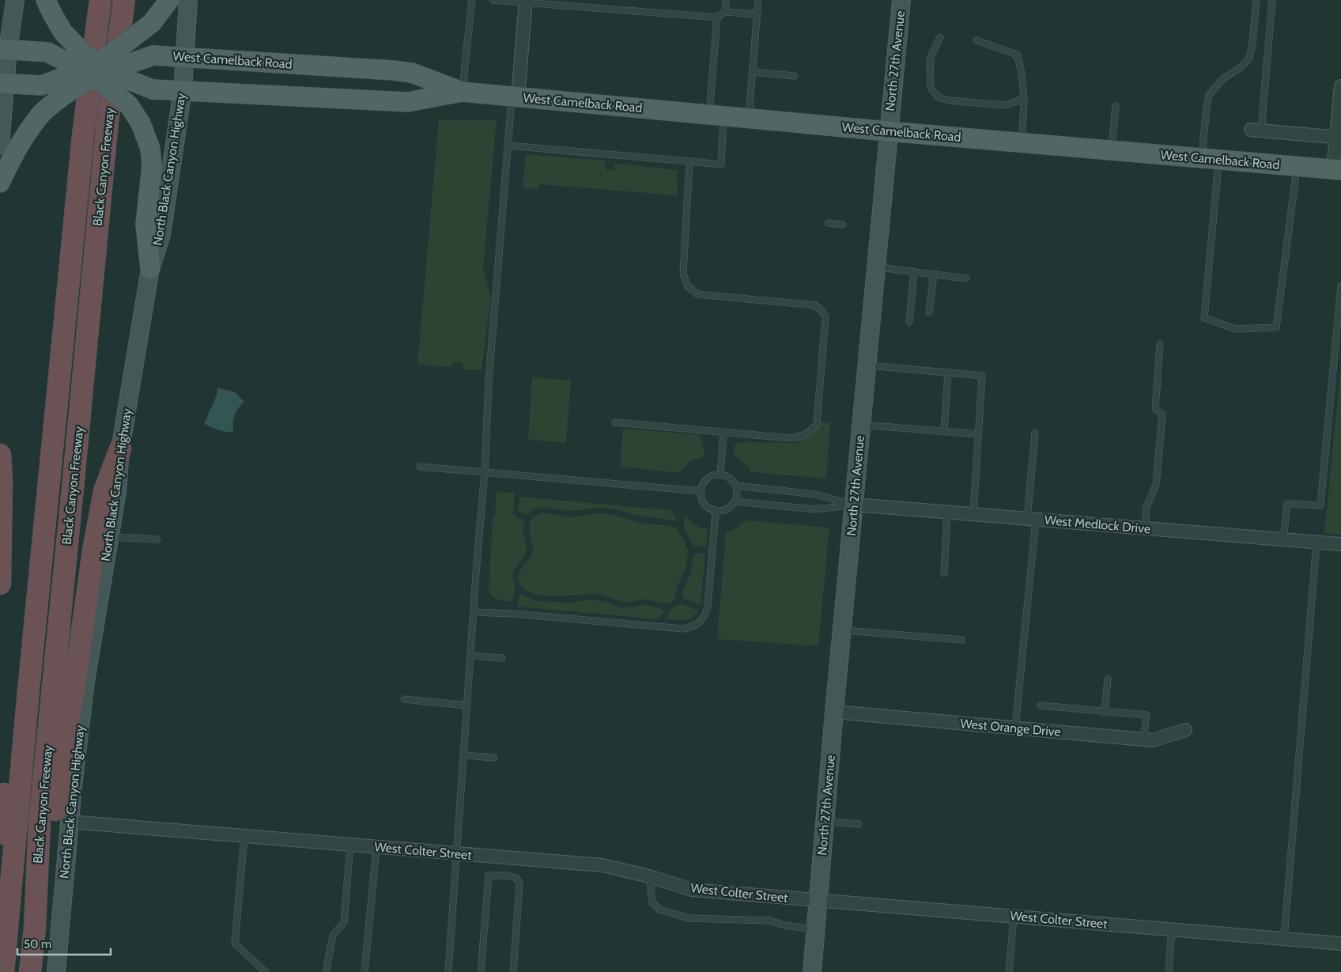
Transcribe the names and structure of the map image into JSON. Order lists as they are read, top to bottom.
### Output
{
  "streets": {
    "highway": ["Black Canyon Freeway"],
    "main road": ["West Camelback Road", "North 27th Avenue", "North Black Canyon Highway"],
    "street": ["West Medlock Drive", "West Orange Drive", "West Colter Street"]
  },
  "crossings": [
    ["West Camelback Road", "North 27th Avenue"],
    ["West Camelback Road", "North Black Canyon Highway"],
    ["North 27th Avenue", "West Medlock Drive"],
    ["North 27th Avenue", "West Orange Drive"],
    ["North 27th Avenue", "West Colter Street"],
    ["North Black Canyon Highway", "West Colter Street"]
  ],
  "scale_bar": "50 m"
}
